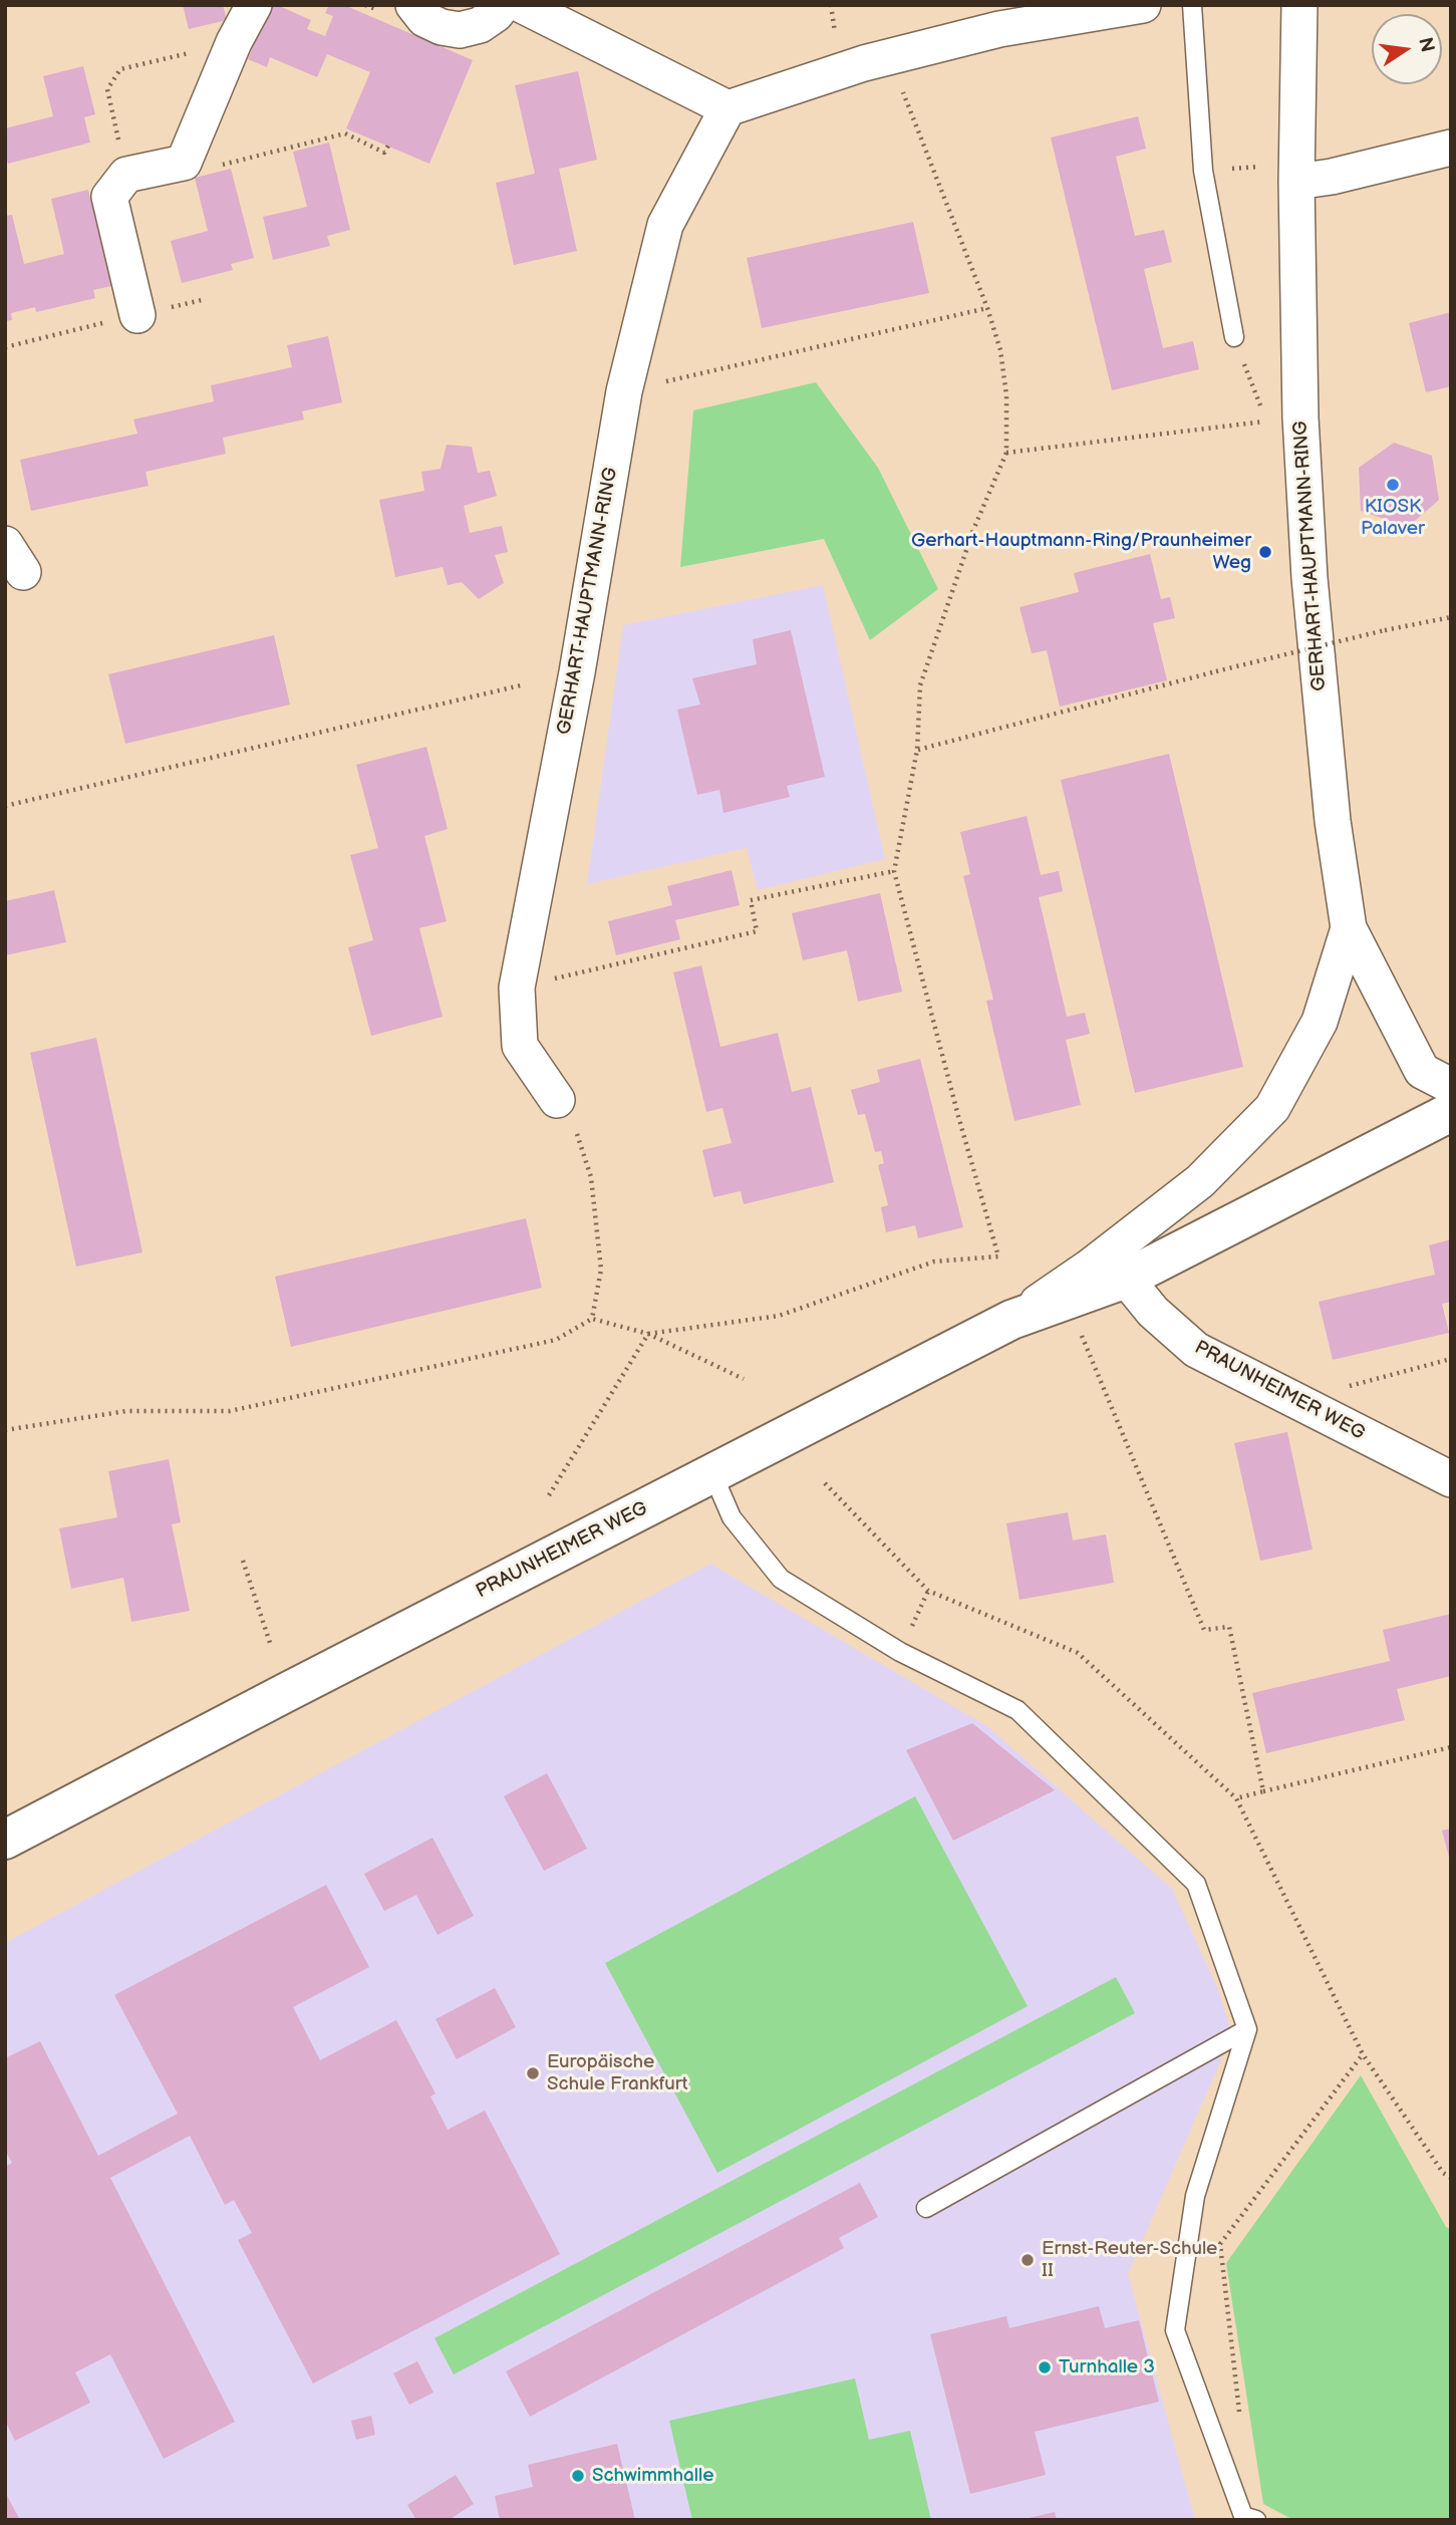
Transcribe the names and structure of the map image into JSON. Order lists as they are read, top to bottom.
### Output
{
  "streets": {
    "main road": ["PRAUNHEIMER WEG"],
    "street": ["GERHART-HAUPTMANN-RING"]
  },
  "crossings": [
    ["GERHART-HAUPTMANN-RING", "PRAUNHEIMER WEG"]
  ],
  "places": [
    "KIOSK Palaver",
    "Gerhart-Hauptmann-Ring/Praunheimer Weg",
    "Europäische Schule Frankfurt",
    "Ernst-Reuter-Schule II",
    "Turnhalle 3",
    "Schwimmhalle"
  ],
  "north": "right"
}
